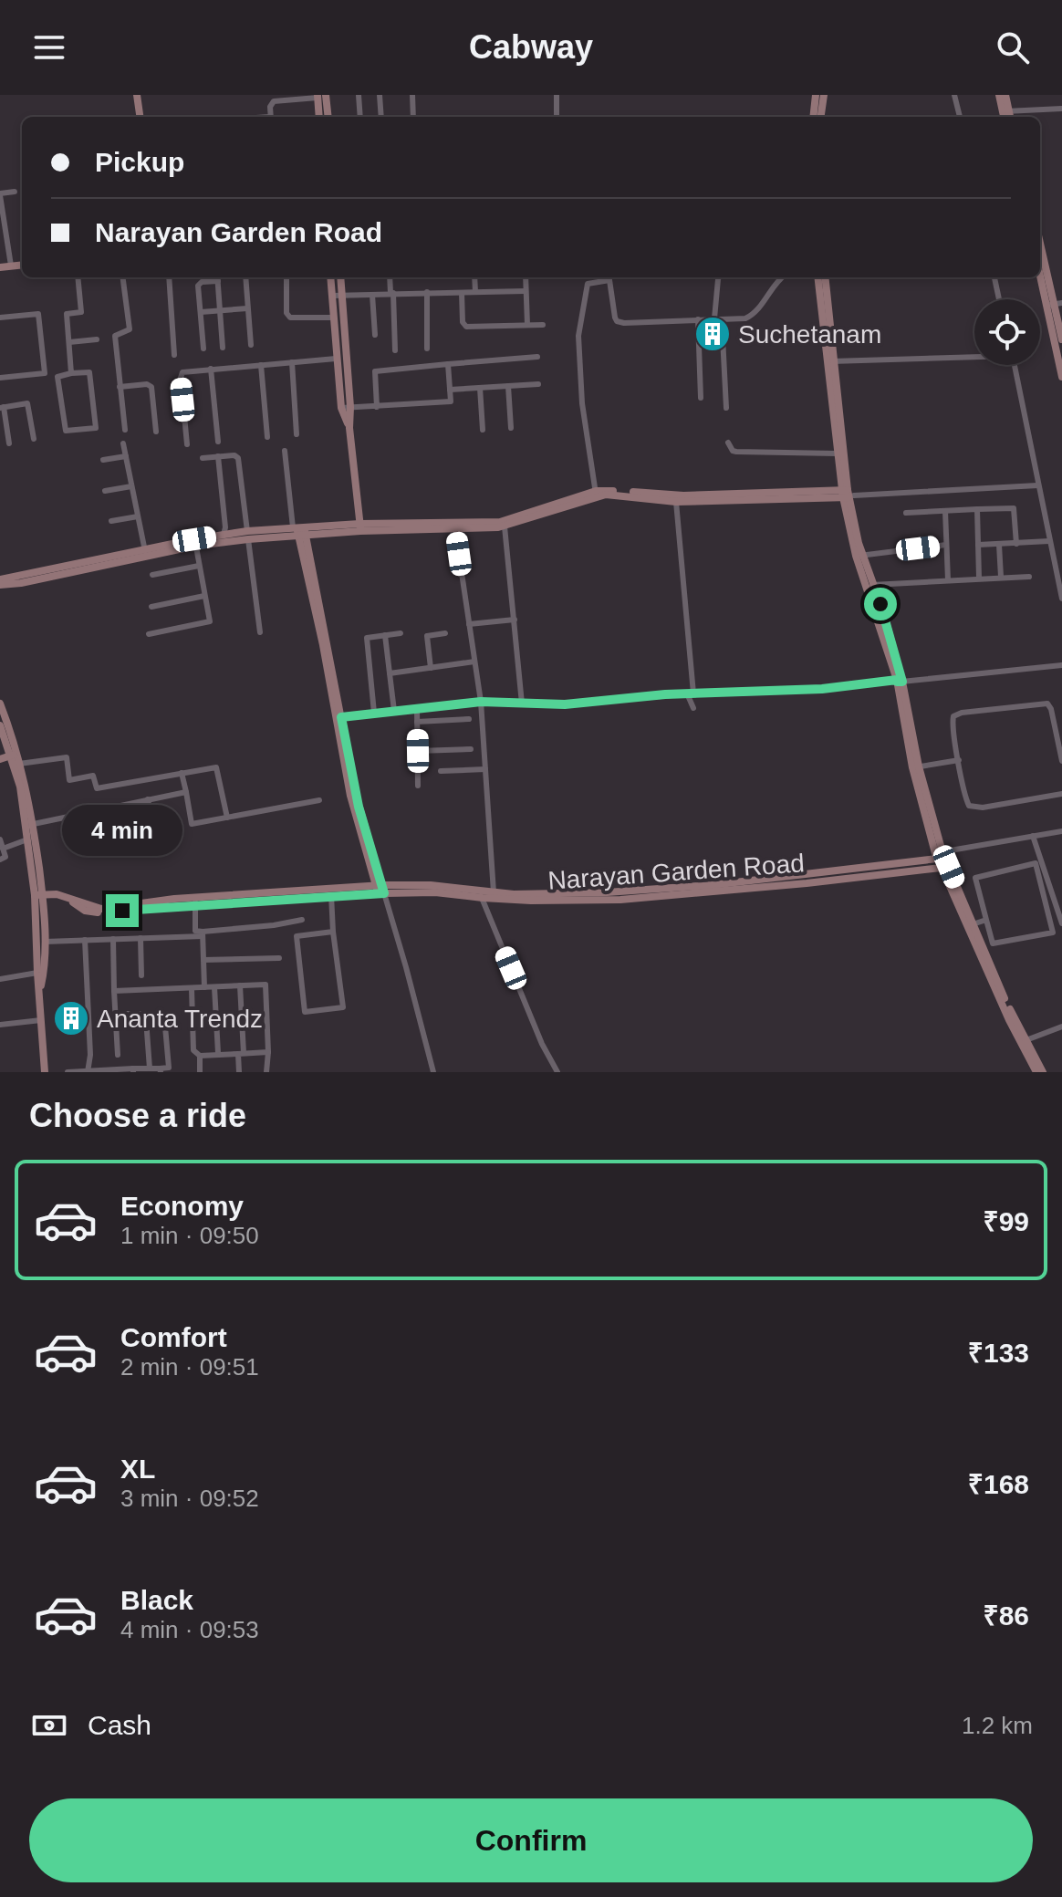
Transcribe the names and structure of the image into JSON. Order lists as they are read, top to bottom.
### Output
{
  "streets": {
    "street": ["Narayan Garden Road"]
  },
  "places": {
    "building": ["Suchetanam", "Ananta Trendz"]
  },
  "page": {
    "header": "Cabway",
    "banner": ["Pickup", "Narayan Garden Road"],
    "bubble": "4 min",
    "heading": "Choose a ride",
    "list": [
      {
        "name": "Economy",
        "note": "1 min · 09:50",
        "value": "₹99"
      },
      {
        "name": "Comfort",
        "note": "2 min · 09:51",
        "value": "₹133"
      },
      {
        "name": "XL",
        "note": "3 min · 09:52",
        "value": "₹168"
      },
      {
        "name": "Black",
        "note": "4 min · 09:53",
        "value": "₹86"
      }
    ],
    "pay": ["Cash", "1.2 km"],
    "buttons": "Confirm"
  }
}
